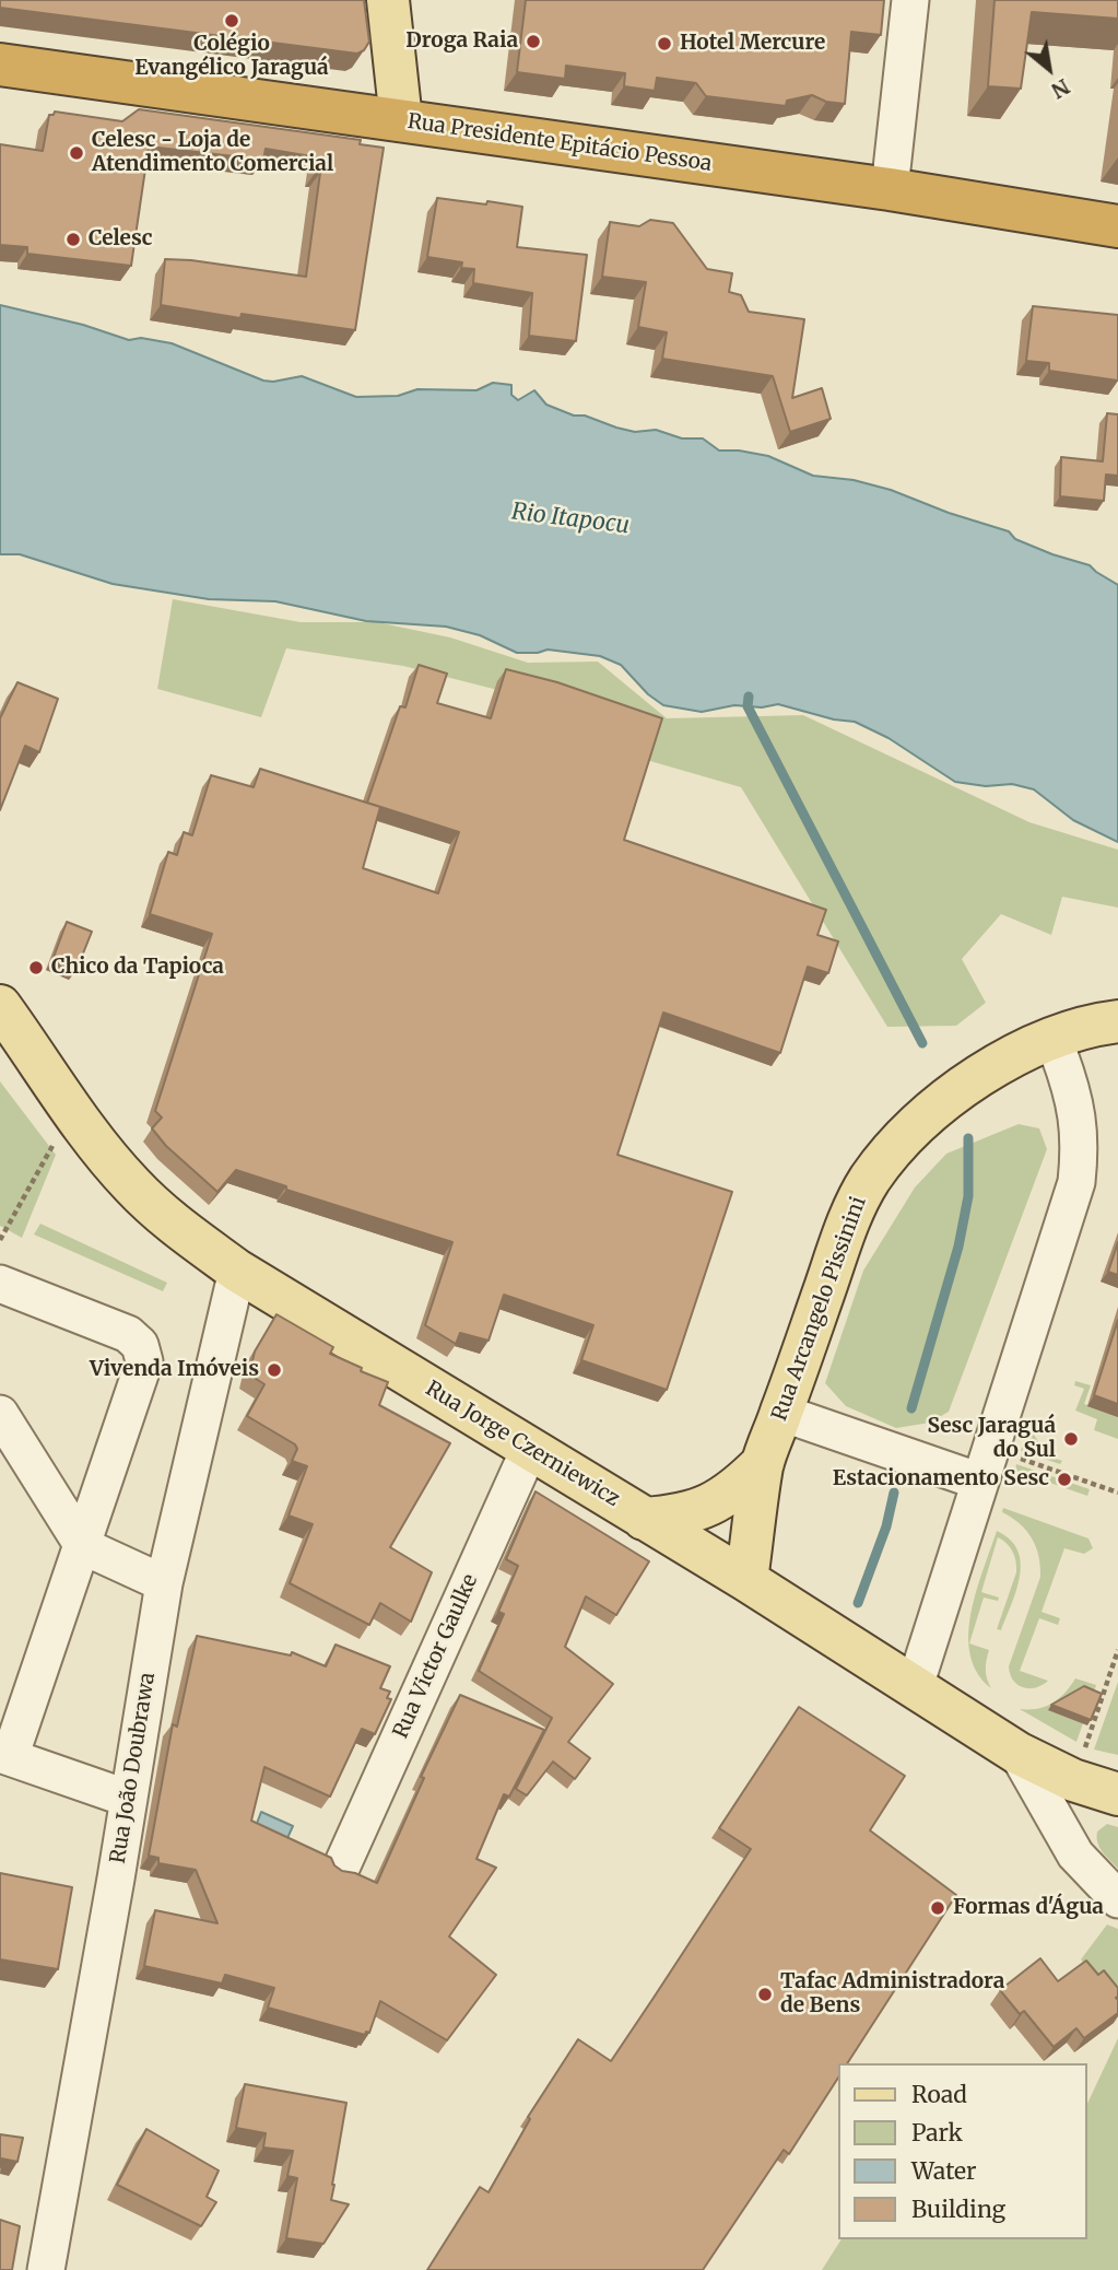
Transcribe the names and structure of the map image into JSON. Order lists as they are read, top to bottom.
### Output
{
  "streets": {
    "highway": ["Rua Presidente Epitácio Pessoa"],
    "main road": ["Rua Arcangelo Pissinini", "Rua Jorge Czerniewicz"],
    "street": ["Rua Victor Gaulke", "Rua João Doubrawa"]
  },
  "crossings": [
    ["Rua Arcangelo Pissinini", "Rua Jorge Czerniewicz"],
    ["Rua Jorge Czerniewicz", "Rua Victor Gaulke"],
    ["Rua Jorge Czerniewicz", "Rua João Doubrawa"]
  ],
  "water": ["Rio Itapocu"],
  "places": [
    "Colégio Evangélico Jaraguá",
    "Droga Raia",
    "Hotel Mercure",
    "Celesc - Loja de Atendimento Comercial",
    "Celesc",
    "Chico da Tapioca",
    "Vivenda Imóveis",
    "Sesc Jaraguá do Sul",
    "Estacionamento Sesc",
    "Formas d'Água",
    "Tafac Administradora de Bens"
  ],
  "legend": [
    "Road",
    "Park",
    "Water",
    "Building"
  ],
  "north": "bottom right"
}
